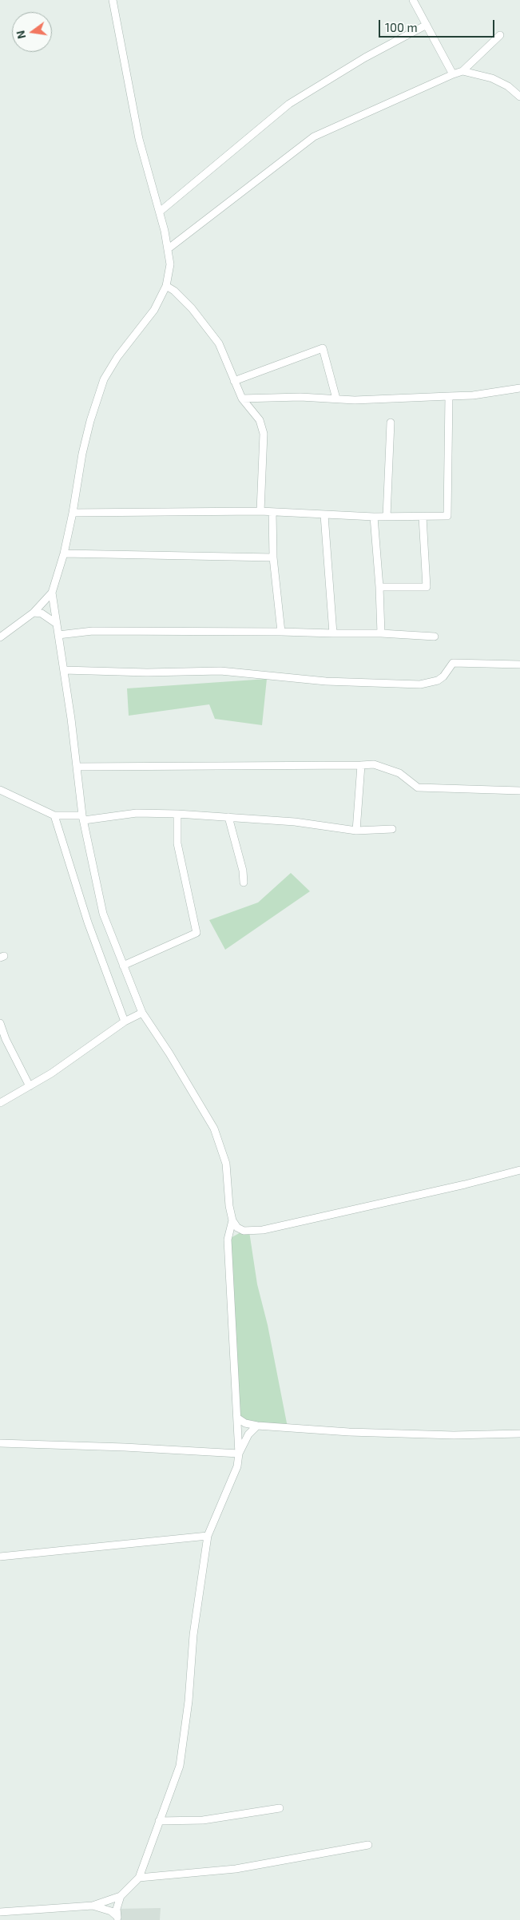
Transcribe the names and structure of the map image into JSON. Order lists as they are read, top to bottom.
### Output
{
  "scale_bar": "100 m",
  "north": "left"
}
